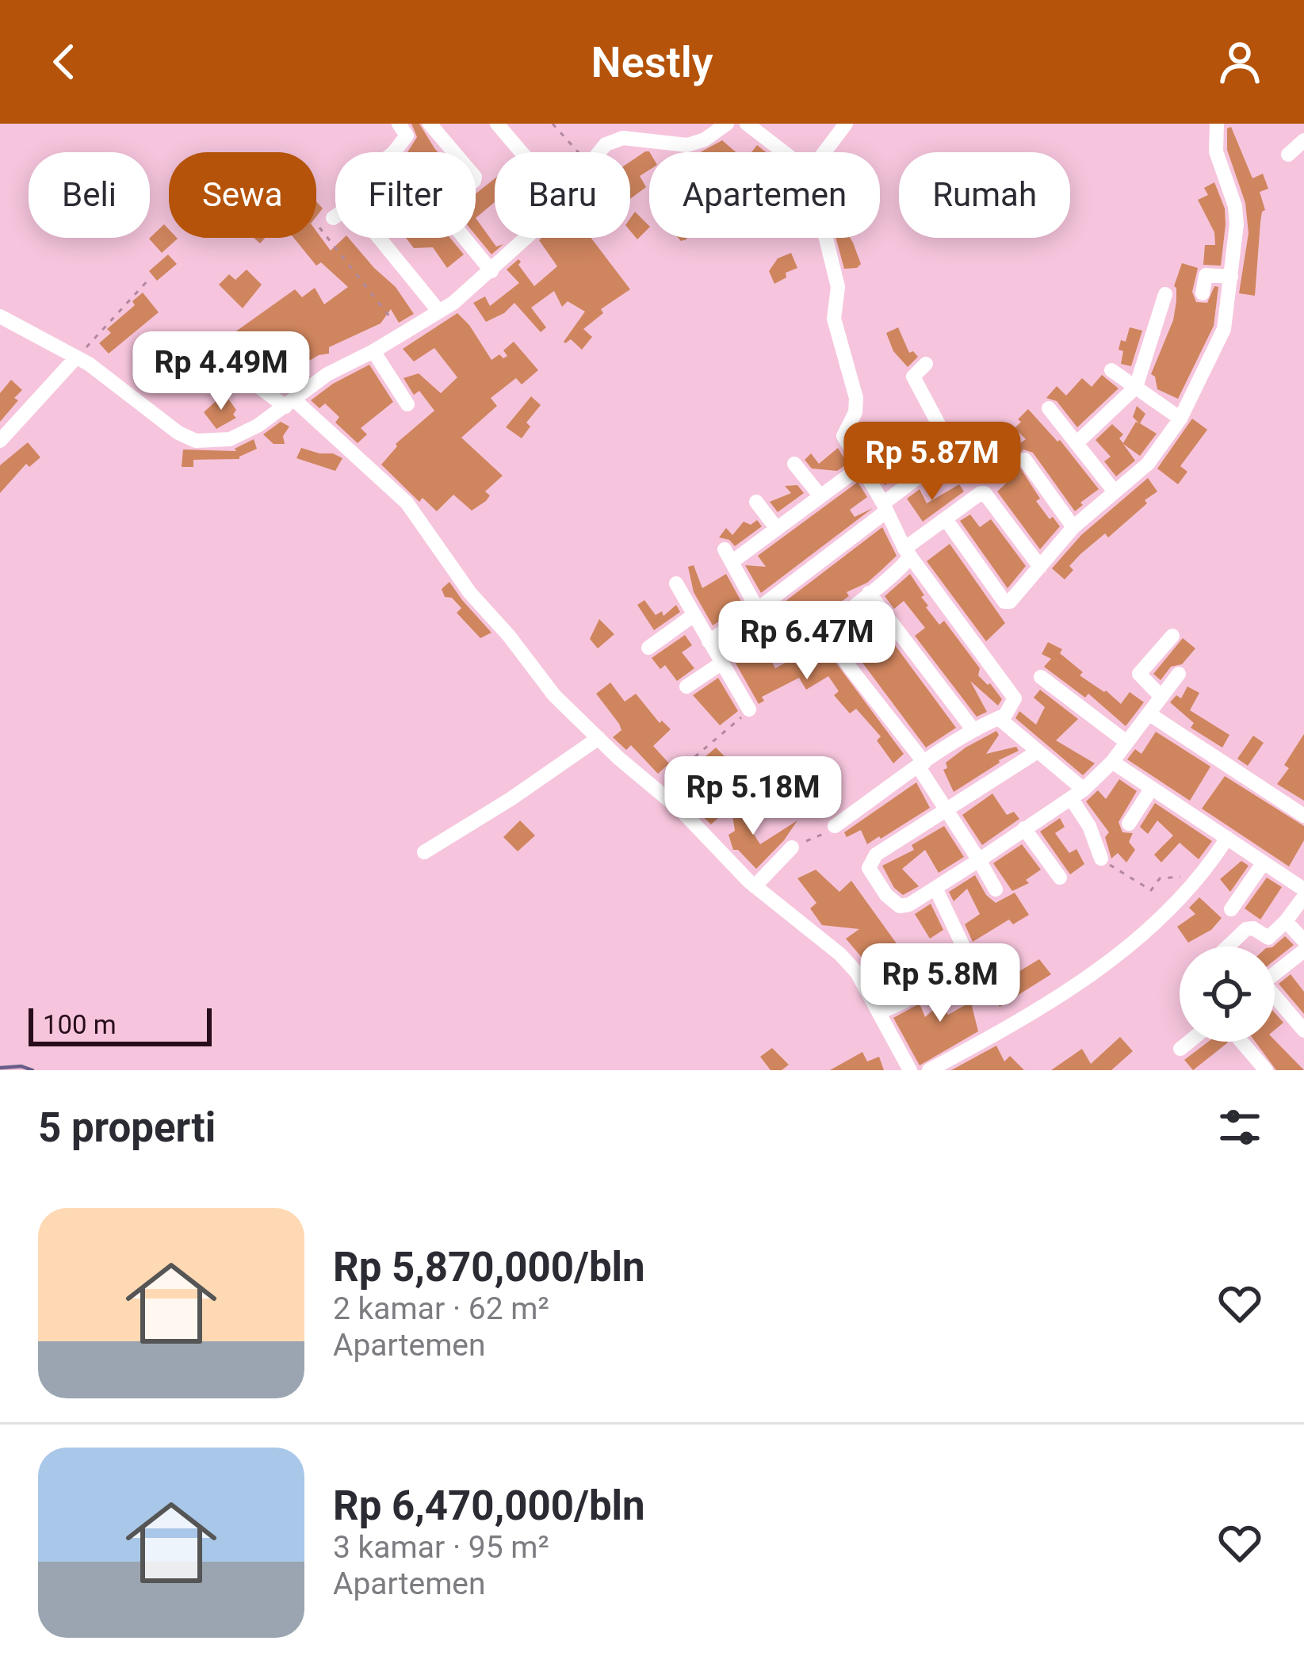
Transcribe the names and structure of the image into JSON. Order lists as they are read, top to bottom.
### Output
{
  "scale_bar": "100 m",
  "page": {
    "header": "Nestly",
    "chip": [
      "Beli",
      "Sewa",
      "Filter",
      "Baru",
      "Apartemen",
      "Rumah"
    ],
    "price": [
      "Rp 4.49M",
      "Rp 5.87M",
      "Rp 6.47M",
      "Rp 5.18M",
      "Rp 5.8M"
    ],
    "scale": "100 m",
    "heading": "5 properti",
    "list": [
      {
        "name": "Rp 5,870,000/bln",
        "note": "2 kamar · 62 m² · Apartemen"
      },
      {
        "name": "Rp 6,470,000/bln",
        "note": "3 kamar · 95 m² · Apartemen"
      }
    ]
  }
}
